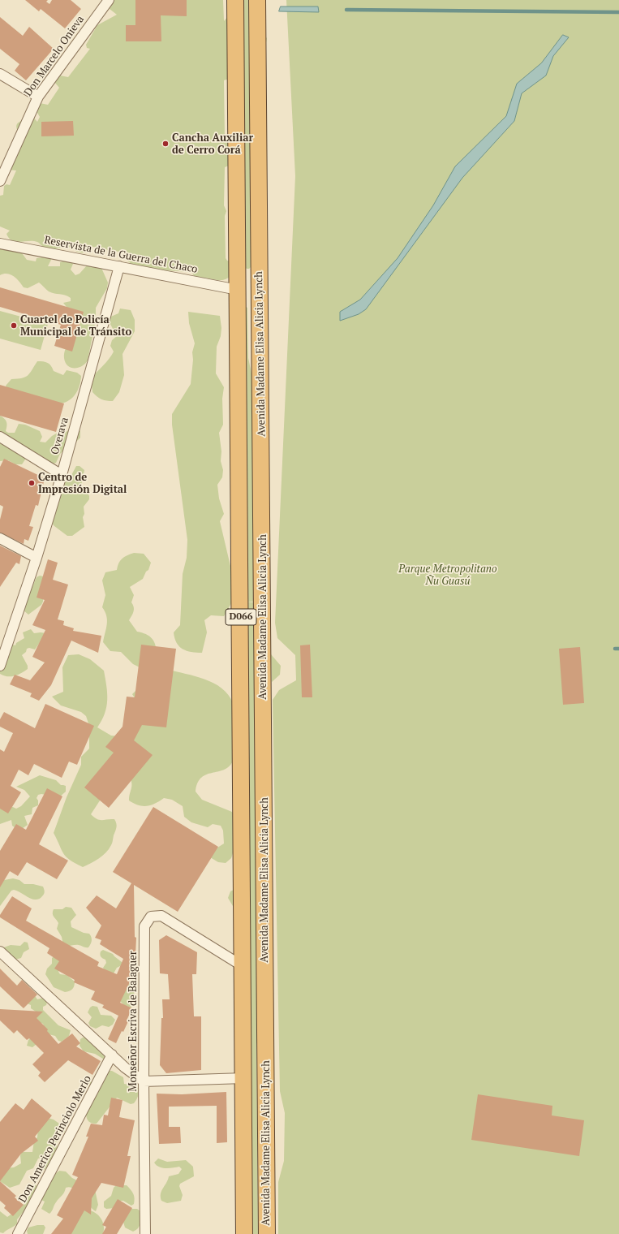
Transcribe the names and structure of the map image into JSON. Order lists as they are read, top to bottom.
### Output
{
  "streets": {
    "highway": ["Avenida Madame Elisa Alicia Lynch", "D066"],
    "street": [
      "Don Marcelo Onieva",
      "Reservista de la Guerra del Chaco",
      "Overava",
      "Monseñor Escriva de Balaguer",
      "Don Americo Perinciolo Merlo"
    ]
  },
  "crossings": [
    ["Reservista de la Guerra del Chaco", "Avenida Madame Elisa Alicia Lynch"],
    ["Reservista de la Guerra del Chaco", "Overava"],
    ["Avenida Madame Elisa Alicia Lynch", "Monseñor Escriva de Balaguer"]
  ],
  "parks": ["Parque Metropolitano Ñu Guasú"],
  "places": ["Cancha Auxiliar de Cerro Corá", "Cuartel de Policía Municipal de Tránsito", "Centro de Impresión Digital"]
}
